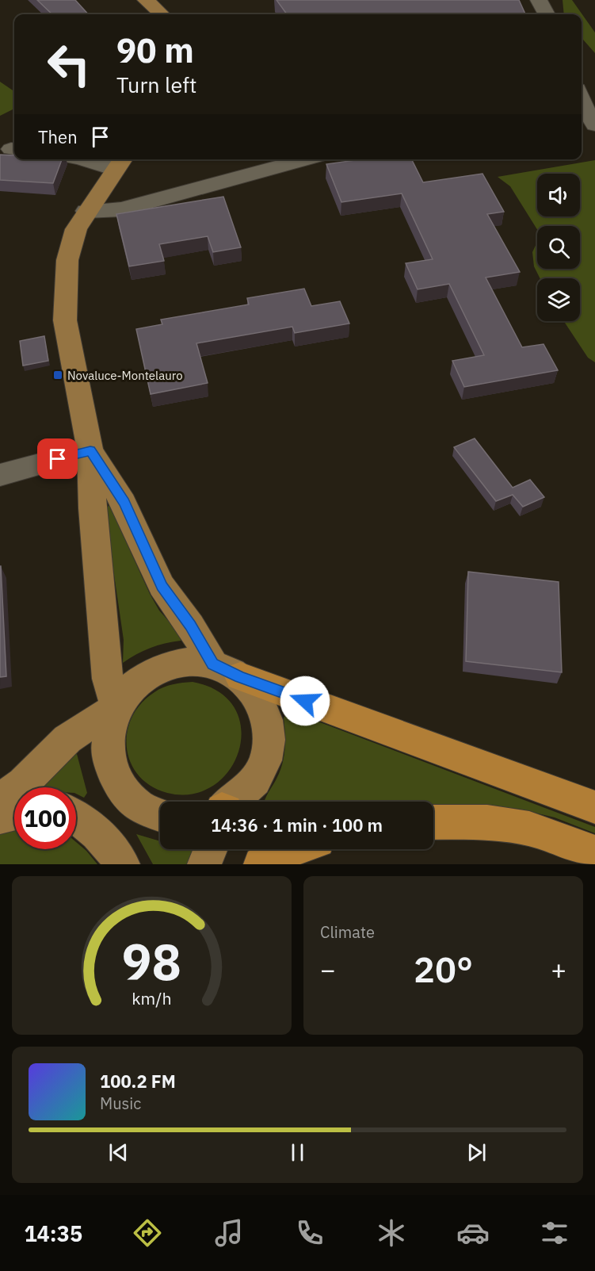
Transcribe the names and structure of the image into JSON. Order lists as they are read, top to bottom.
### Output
{
  "places": {
    "transit": ["Novaluce-Montelauro"]
  },
  "page": {
    "turn": ["90 m", "Turn left"],
    "then": "Then",
    "limit": "100",
    "trip": "14:36 · 1 min · 100 m",
    "tile": "Climate",
    "heat": ["−", "20°", "+"],
    "song": ["100.2 FM", "Music"],
    "tabs": "14:35",
    "gauge": ["98", "km/h"]
  }
}
